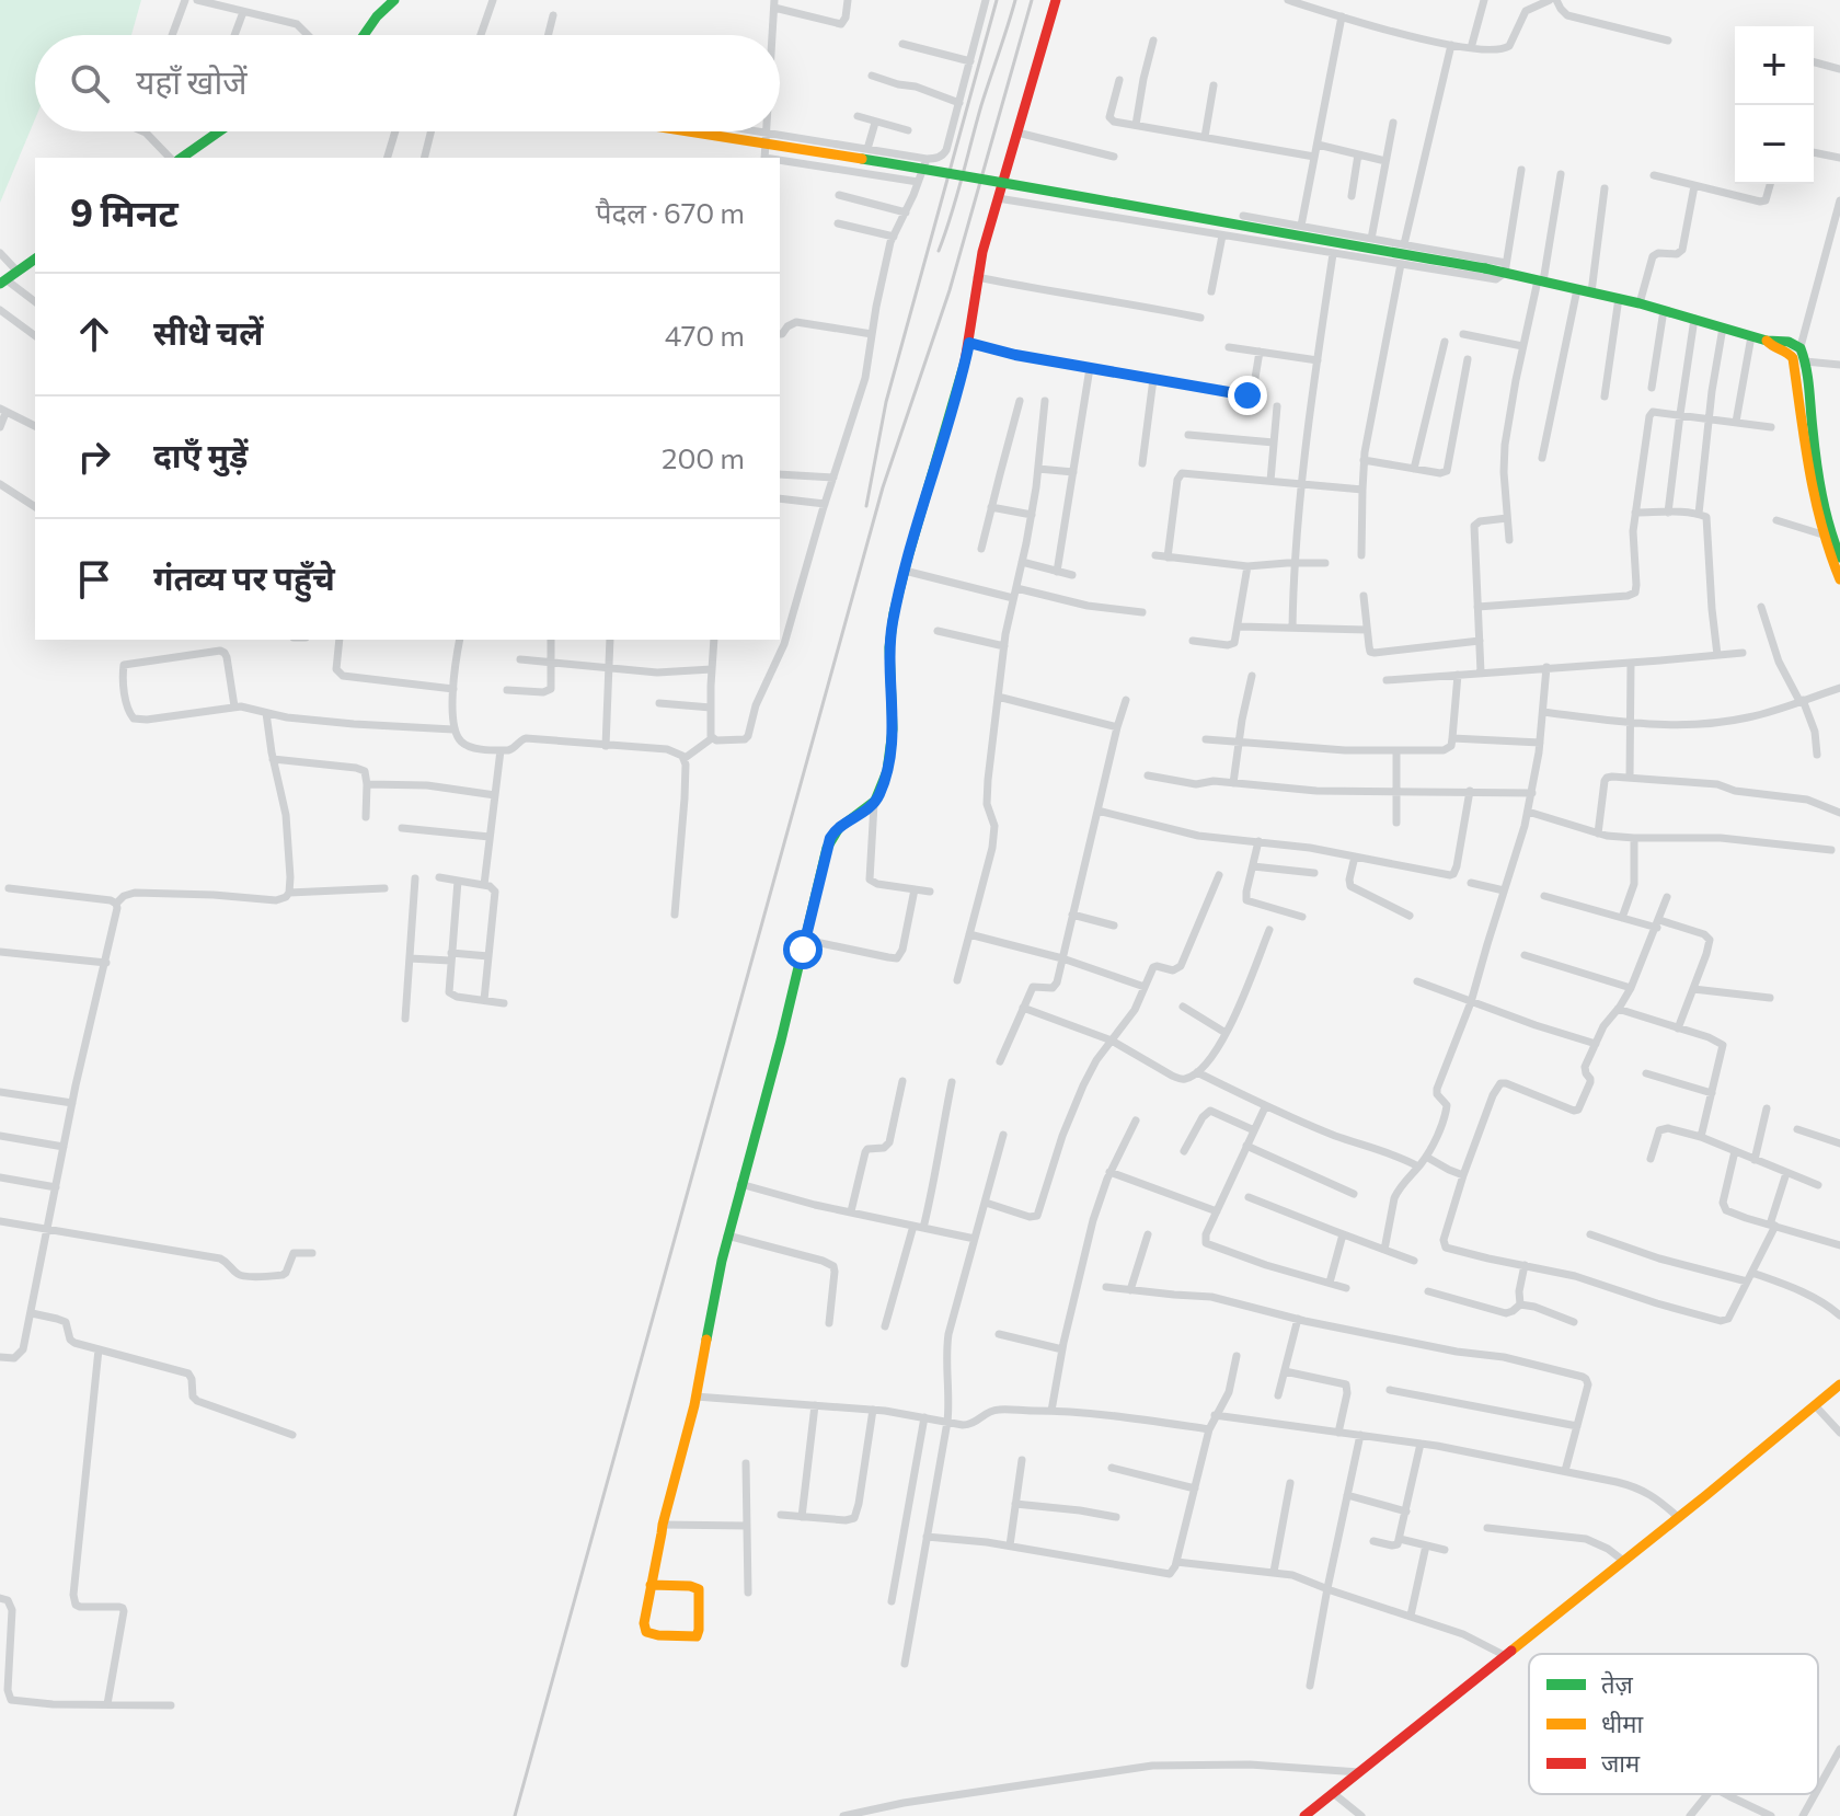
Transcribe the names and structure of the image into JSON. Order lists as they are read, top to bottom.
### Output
{
  "legend": ["तेज़", "धीमा", "जाम"],
  "page": {
    "map_buttons": ["+", "−"],
    "search": "यहाँ खोजें",
    "heading": ["9 मिनट", "पैदल · 670 m"],
    "list": [
      ["सीधे चलें", "470 m"],
      ["दाएँ मुड़ें", "200 m"],
      "गंतव्य पर पहुँचे"
    ]
  }
}
